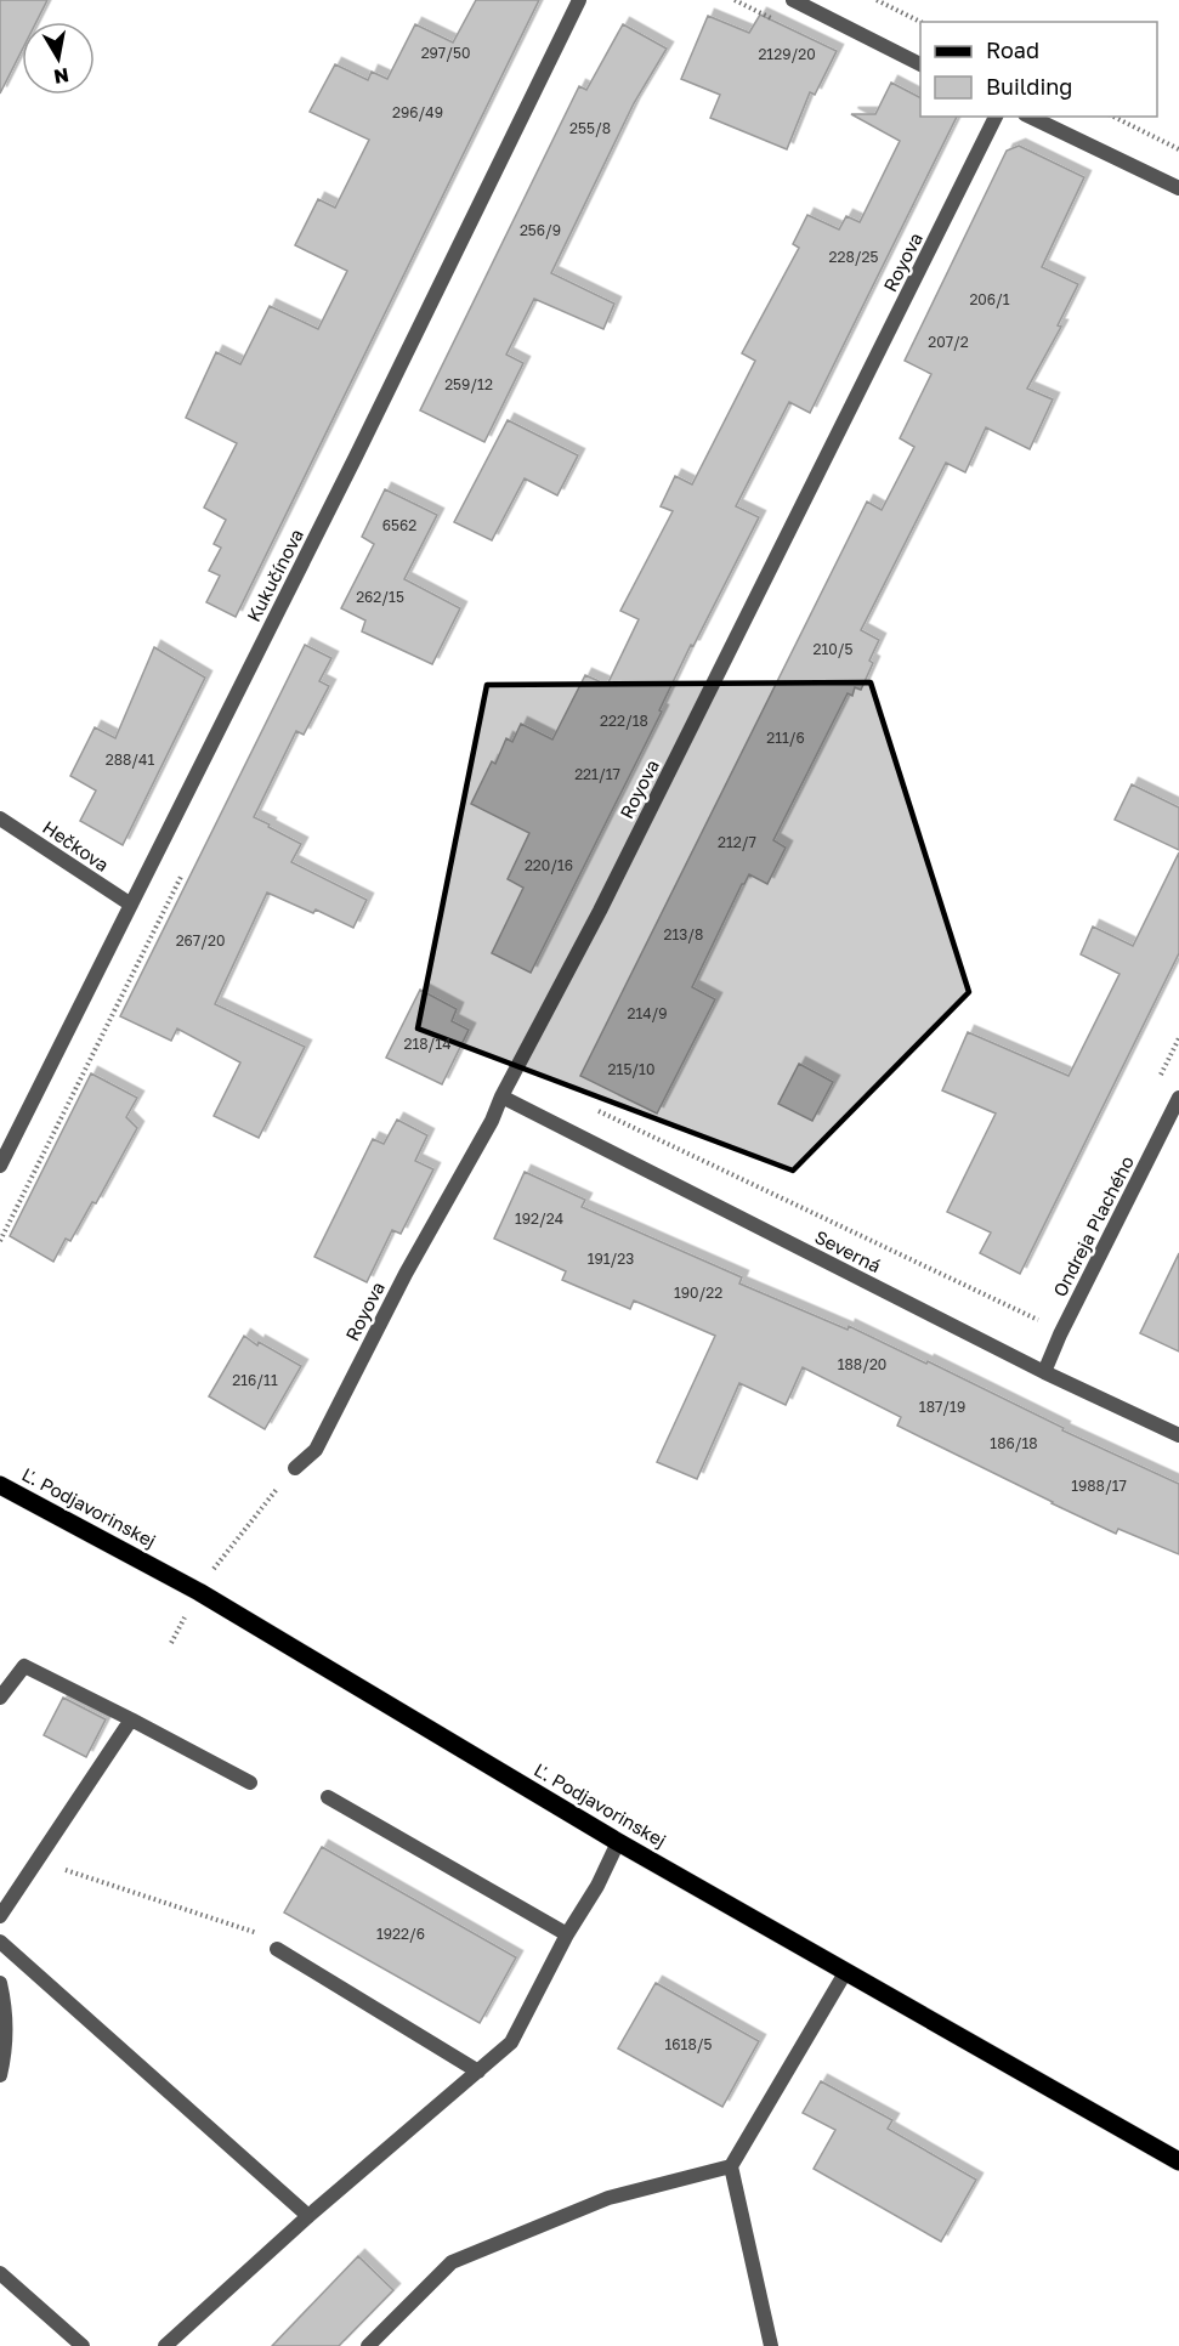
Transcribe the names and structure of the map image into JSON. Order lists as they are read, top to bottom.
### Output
{
  "streets": {
    "main road": ["Ľ. Podjavorinskej"],
    "street": [
      "Royova",
      "Kukučínova",
      "Hečkova",
      "Ondreja Plachého",
      "Severná"
    ]
  },
  "crossings": [
    ["Royova", "Severná"],
    ["Kukučínova", "Hečkova"],
    ["Ondreja Plachého", "Severná"]
  ],
  "house_numbers": [
    "297/50",
    "2129/20",
    "296/49",
    "255/8",
    "256/9",
    "228/25",
    "206/1",
    "207/2",
    "259/12",
    "6562",
    "262/15",
    "210/5",
    "222/18",
    "211/6",
    "288/41",
    "221/17",
    "212/7",
    "220/16",
    "213/8",
    "267/20",
    "214/9",
    "218/14",
    "215/10",
    "192/24",
    "191/23",
    "190/22",
    "188/20",
    "216/11",
    "187/19",
    "186/18",
    "1988/17",
    "1922/6",
    "1618/5"
  ],
  "legend": ["Road", "Building"],
  "north": "bottom"
}
